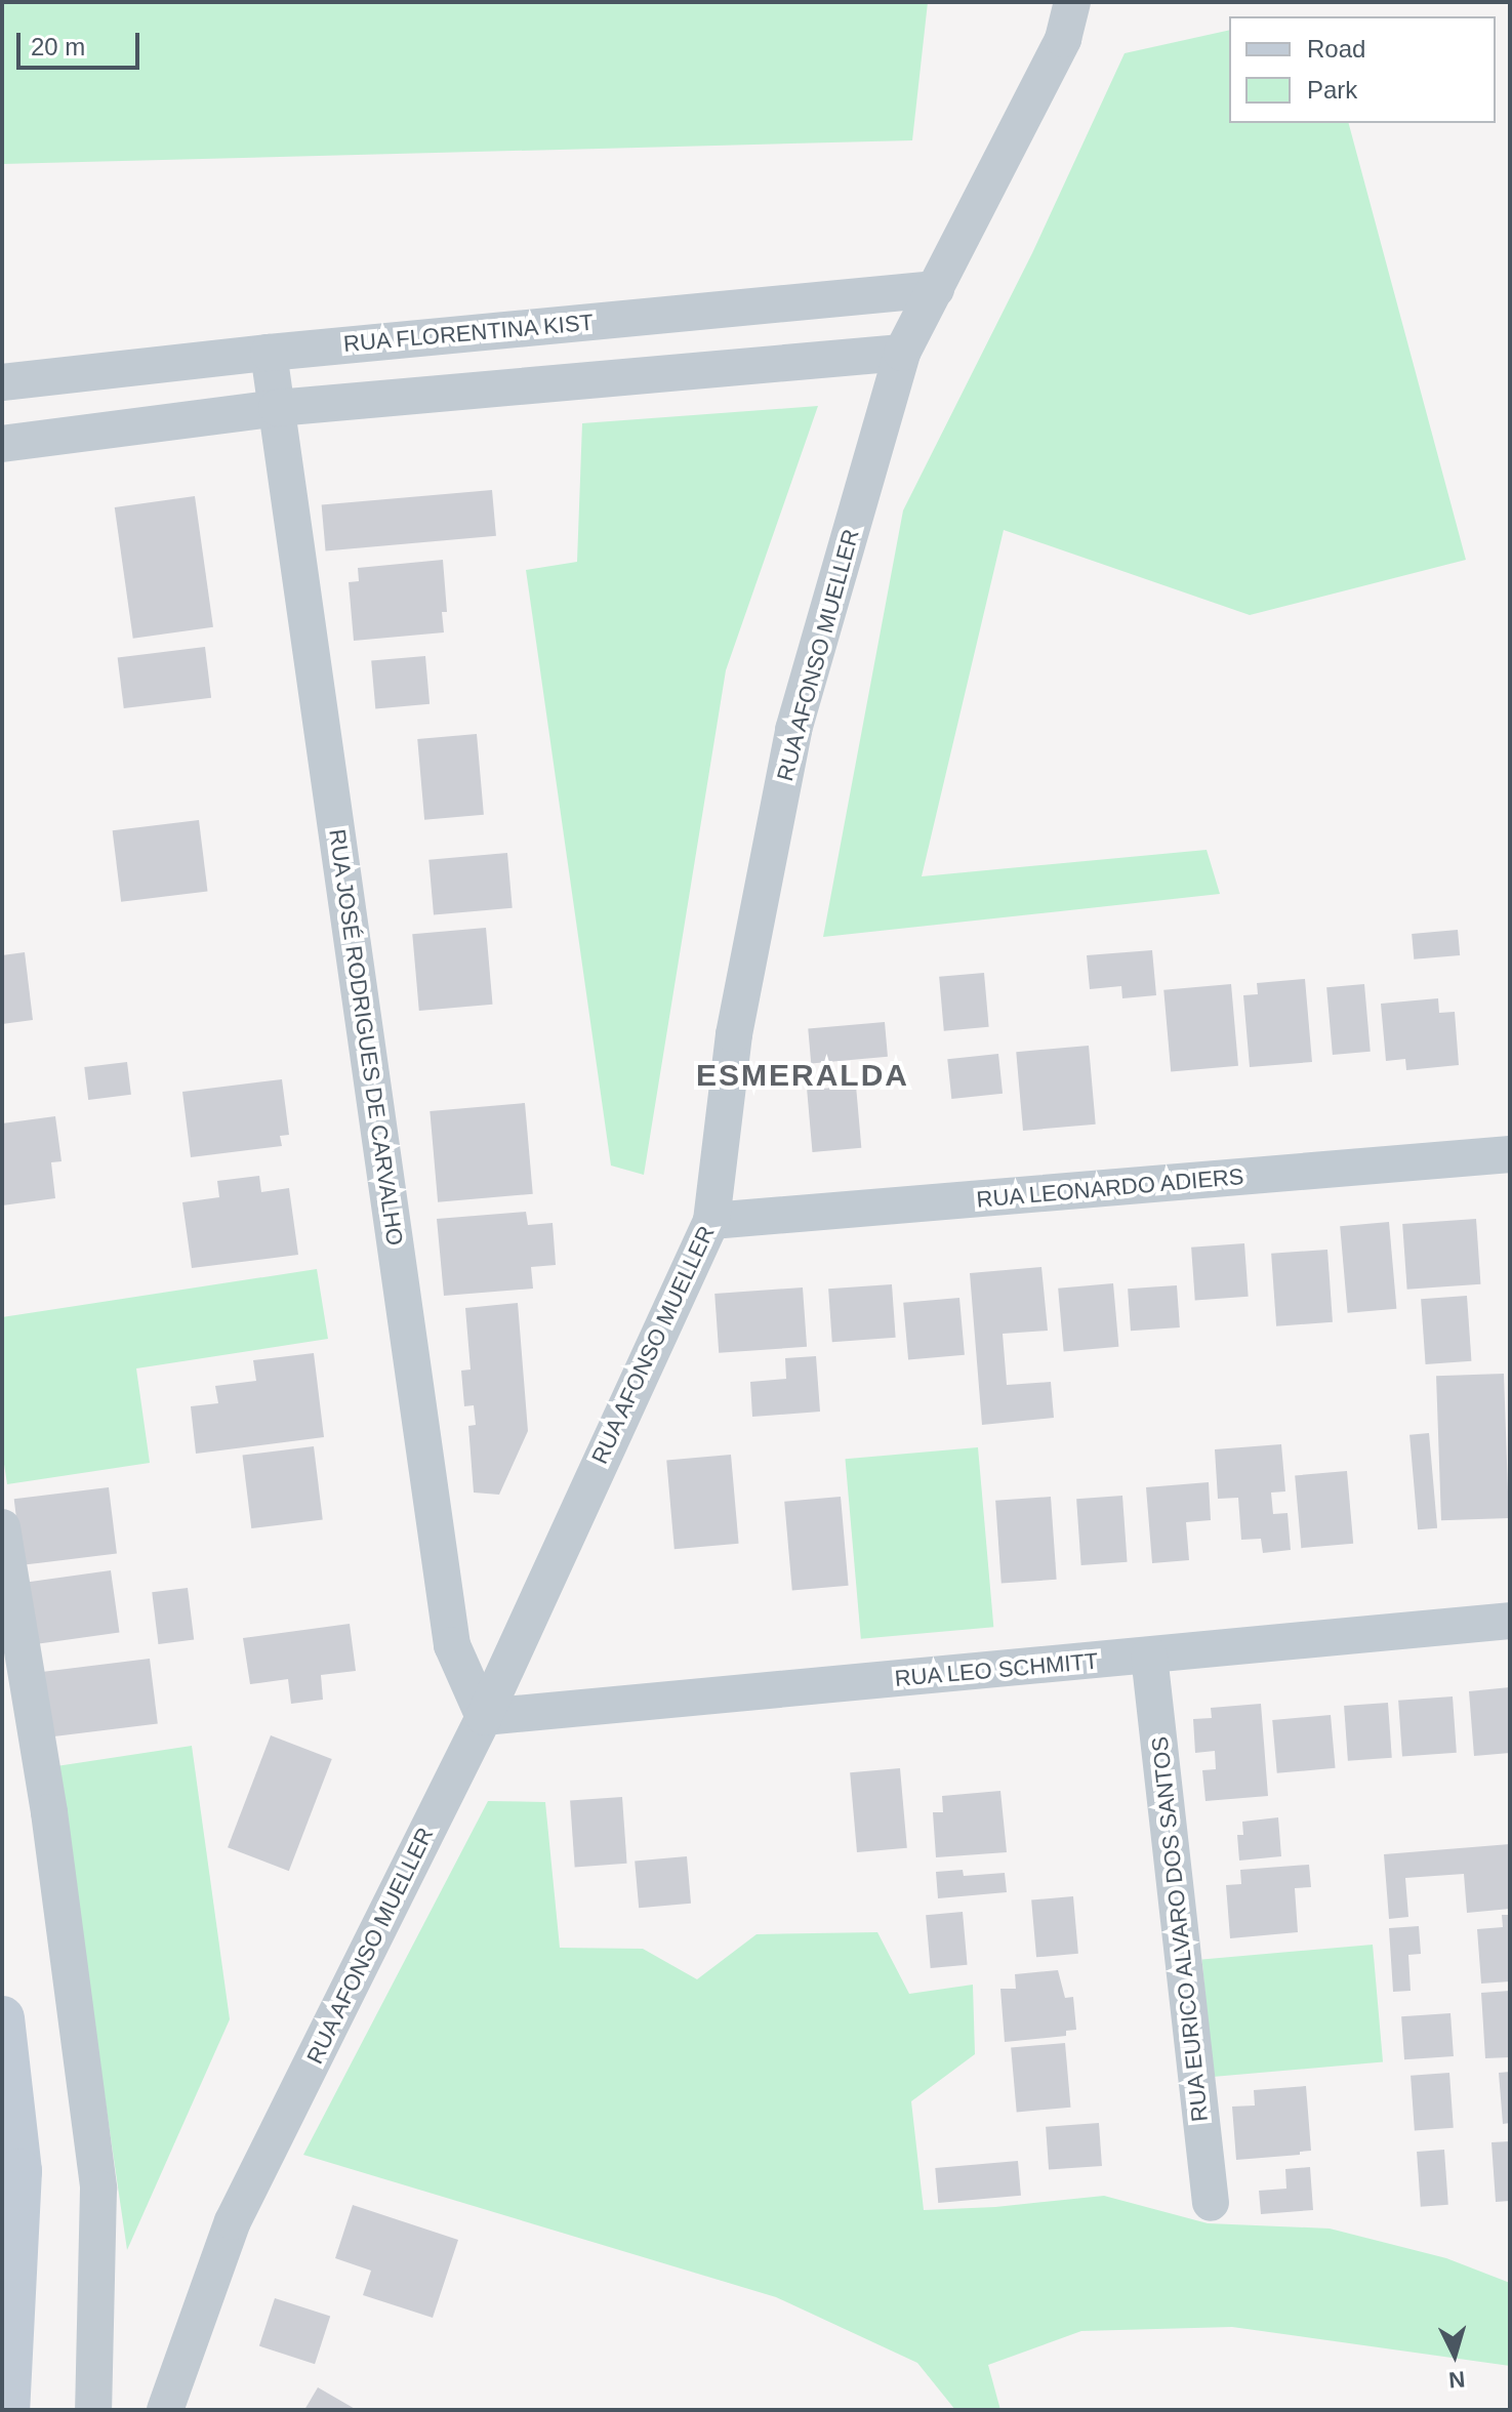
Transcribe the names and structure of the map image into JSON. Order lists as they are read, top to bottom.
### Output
{
  "streets": {
    "street": [
      "RUA FLORENTINA KIST",
      "RUA AFONSO MUELLER",
      "RUA JOSÉ RODRIGUES DE CARVALHO",
      "RUA LEONARDO ADIERS",
      "RUA LEO SCHMITT",
      "RUA EURICO ALVARO DOS SANTOS"
    ]
  },
  "crossings": [
    ["RUA FLORENTINA KIST", "RUA AFONSO MUELLER"],
    ["RUA FLORENTINA KIST", "RUA JOSÉ RODRIGUES DE CARVALHO"],
    ["RUA AFONSO MUELLER", "RUA JOSÉ RODRIGUES DE CARVALHO"],
    ["RUA AFONSO MUELLER", "RUA LEONARDO ADIERS"],
    ["RUA AFONSO MUELLER", "RUA LEO SCHMITT"],
    ["RUA JOSÉ RODRIGUES DE CARVALHO", "RUA LEO SCHMITT"],
    ["RUA LEO SCHMITT", "RUA EURICO ALVARO DOS SANTOS"]
  ],
  "districts": ["ESMERALDA"],
  "legend": ["Road", "Park"],
  "scale_bar": "20 m",
  "north": "bottom"
}
